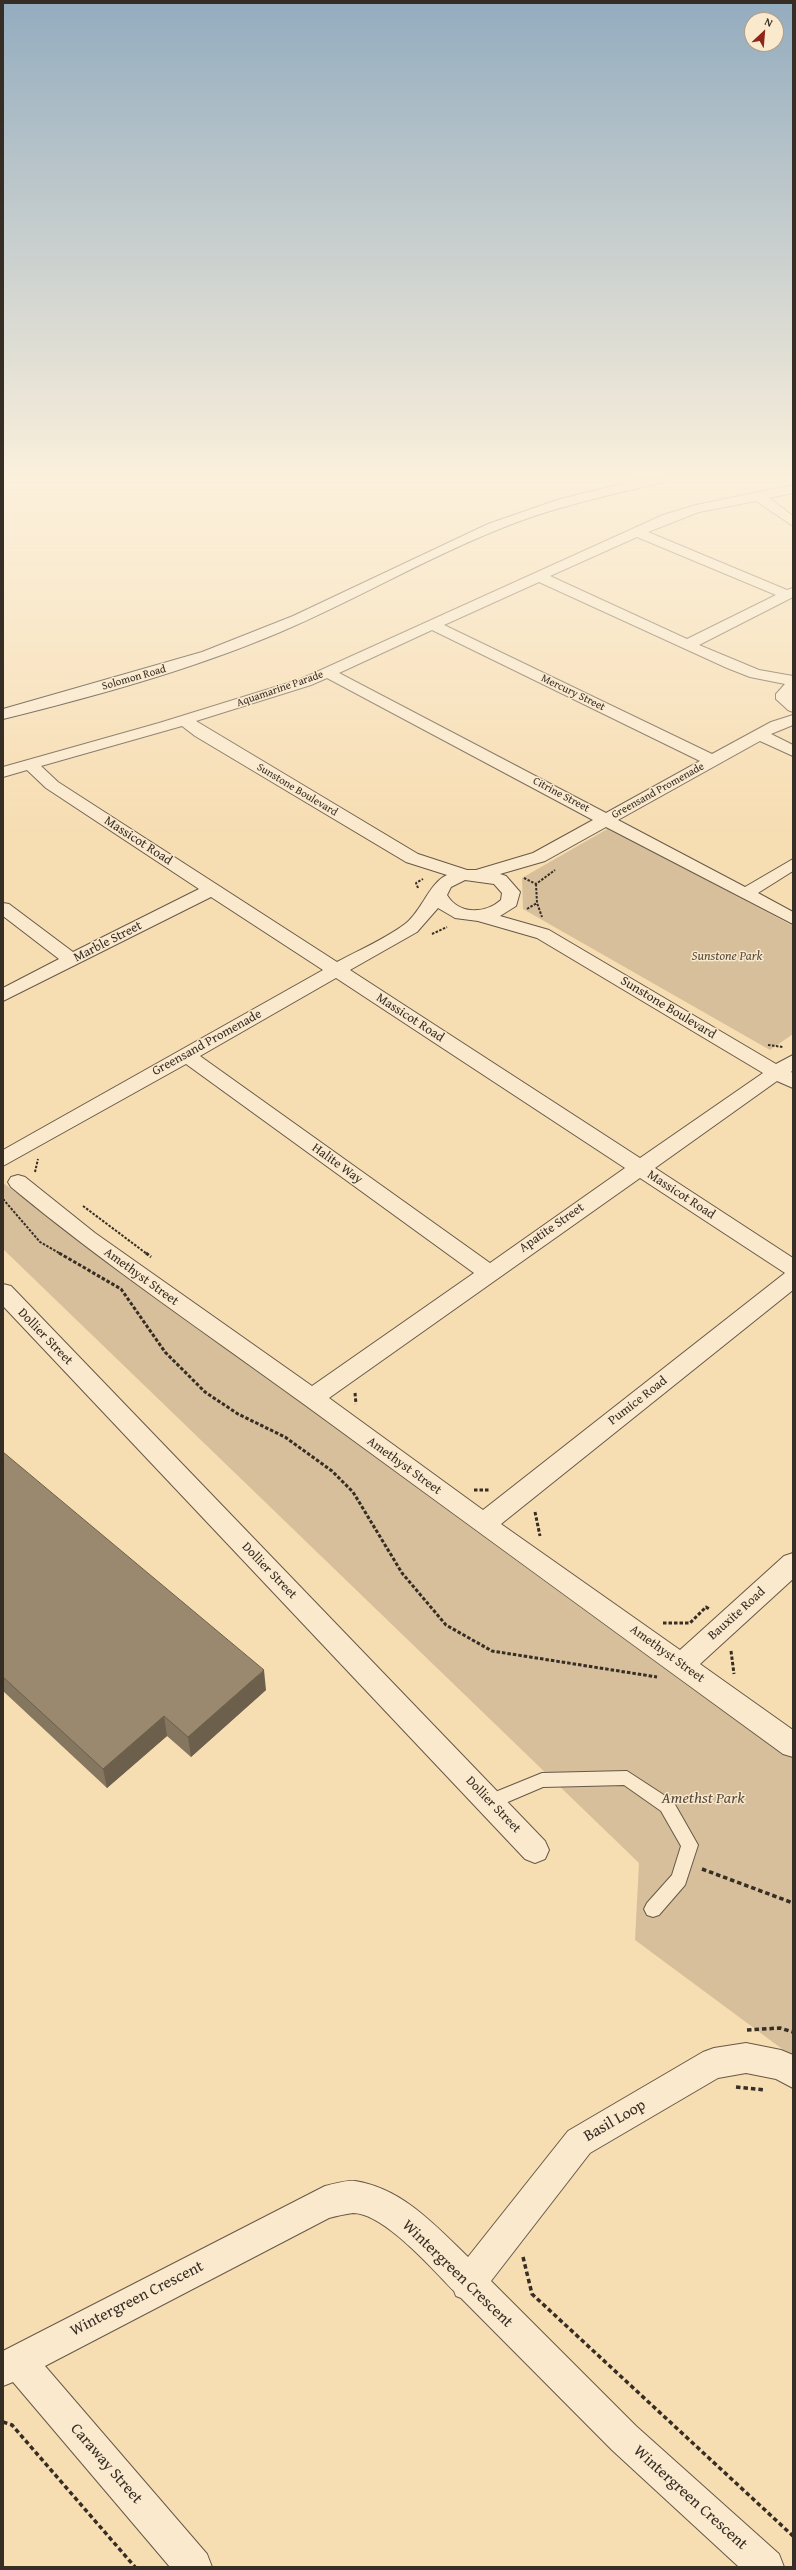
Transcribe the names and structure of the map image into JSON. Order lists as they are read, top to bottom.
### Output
{
  "streets": {
    "street": [
      "Solomon Road",
      "Aquamarine Parade",
      "Mercury Street",
      "Sunstone Boulevard",
      "Greensand Promenade",
      "Citrine Street",
      "Massicot Road",
      "Marble Street",
      "Halite Way",
      "Apatite Street",
      "Amethyst Street",
      "Dollier Street",
      "Pumice Road",
      "Bauxite Road",
      "Basil Loop",
      "Wintergreen Crescent",
      "Caraway Street"
    ]
  },
  "crossings": [
    ["Aquamarine Parade", "Mercury Street"],
    ["Aquamarine Parade", "Sunstone Boulevard"],
    ["Aquamarine Parade", "Citrine Street"],
    ["Aquamarine Parade", "Massicot Road"],
    ["Mercury Street", "Greensand Promenade"],
    ["Sunstone Boulevard", "Greensand Promenade"],
    ["Sunstone Boulevard", "Apatite Street"],
    ["Greensand Promenade", "Citrine Street"],
    ["Greensand Promenade", "Massicot Road"],
    ["Greensand Promenade", "Halite Way"],
    ["Massicot Road", "Marble Street"],
    ["Massicot Road", "Apatite Street"],
    ["Halite Way", "Apatite Street"],
    ["Apatite Street", "Amethyst Street"],
    ["Amethyst Street", "Pumice Road"],
    ["Amethyst Street", "Bauxite Road"],
    ["Basil Loop", "Wintergreen Crescent"],
    ["Wintergreen Crescent", "Caraway Street"]
  ],
  "parks": ["Sunstone Park", "Amethst Park"],
  "north": "top right"
}
